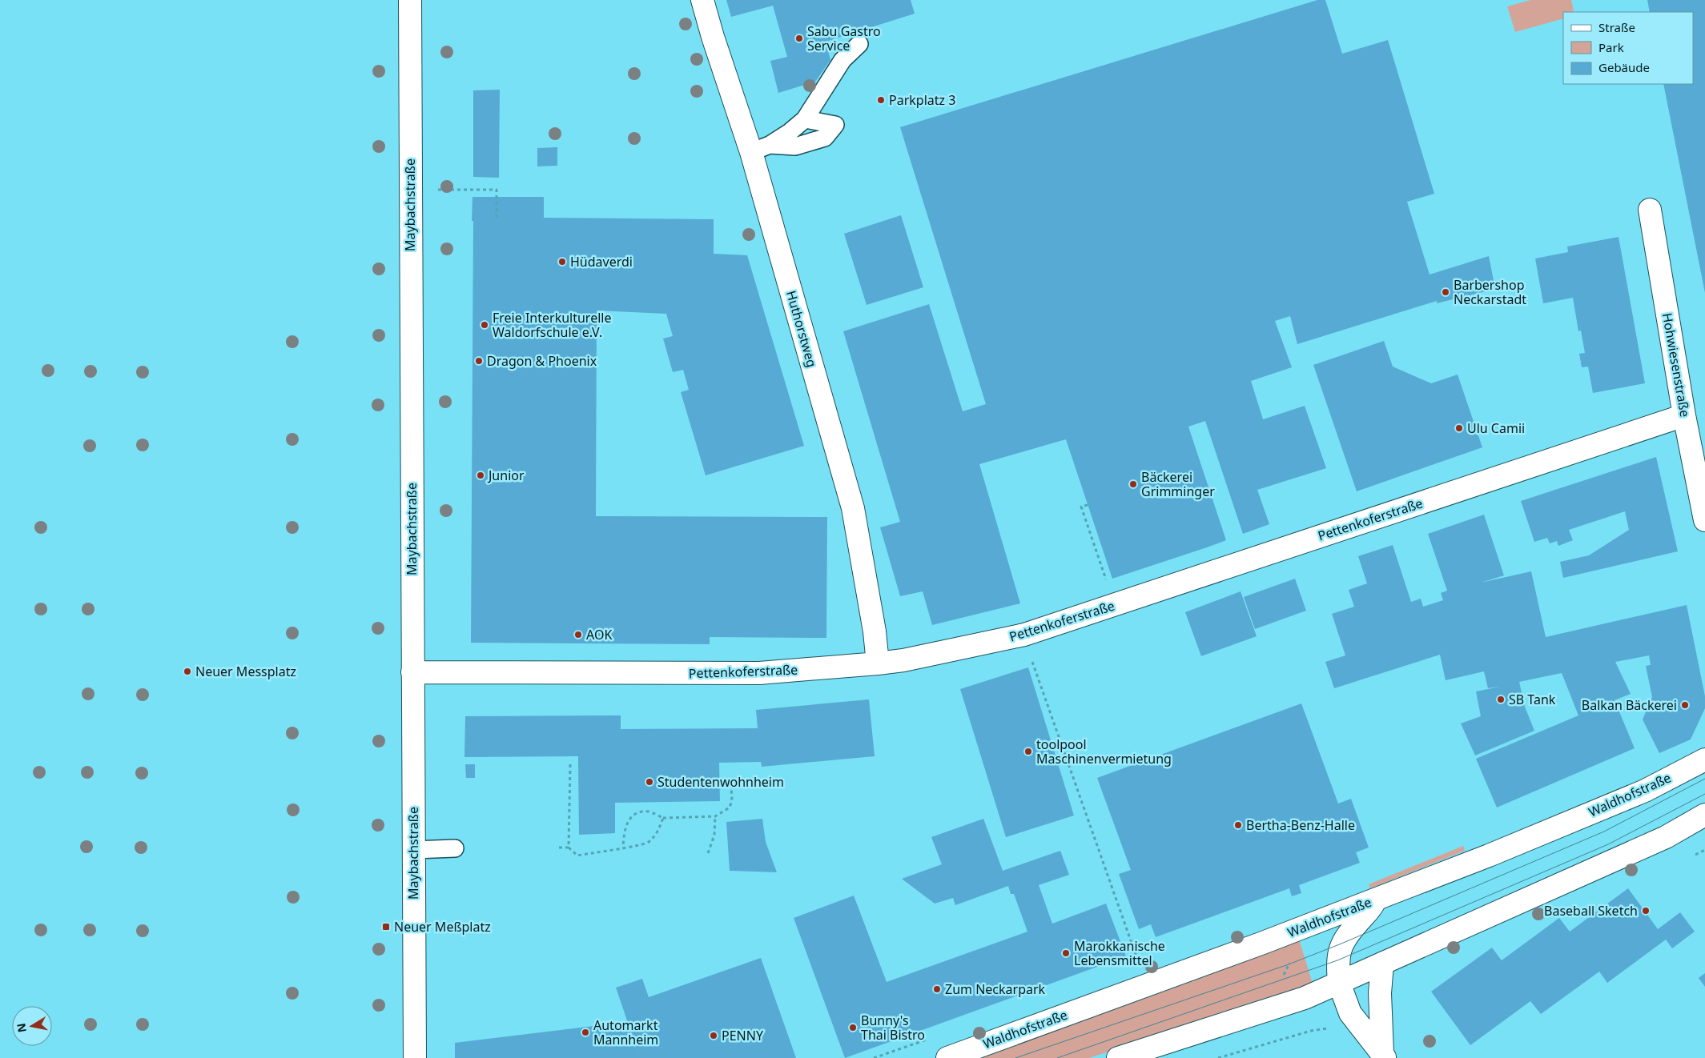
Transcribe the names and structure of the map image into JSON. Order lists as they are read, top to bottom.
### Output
{
  "streets": {
    "street": [
      "Maybachstraße",
      "Huthorstweg",
      "Hohwiesenstraße",
      "Pettenkoferstraße",
      "Waldhofstraße"
    ]
  },
  "crossings": [
    ["Maybachstraße", "Pettenkoferstraße"],
    ["Huthorstweg", "Pettenkoferstraße"],
    ["Hohwiesenstraße", "Pettenkoferstraße"]
  ],
  "places": {
    "other": [
      "Sabu Gastro Service",
      "Parkplatz 3",
      "Hüdaverdi",
      "Barbershop Neckarstadt",
      "Freie Interkulturelle Waldorfschule e.V.",
      "Dragon & Phoenix",
      "Ulu Camii",
      "Junior",
      "Bäckerei Grimminger",
      "AOK",
      "Neuer Messplatz",
      "SB Tank",
      "Balkan Bäckerei",
      "toolpool Maschinenvermietung",
      "Studentenwohnheim",
      "Bertha-Benz-Halle",
      "Baseball Sketch",
      "Marokkanische Lebensmittel",
      "Zum Neckarpark",
      "Bunny's Thai Bistro",
      "Automarkt Mannheim",
      "PENNY"
    ],
    "transit": ["Neuer Meßplatz"]
  },
  "legend": ["Straße", "Park", "Gebäude"],
  "north": "left"
}
